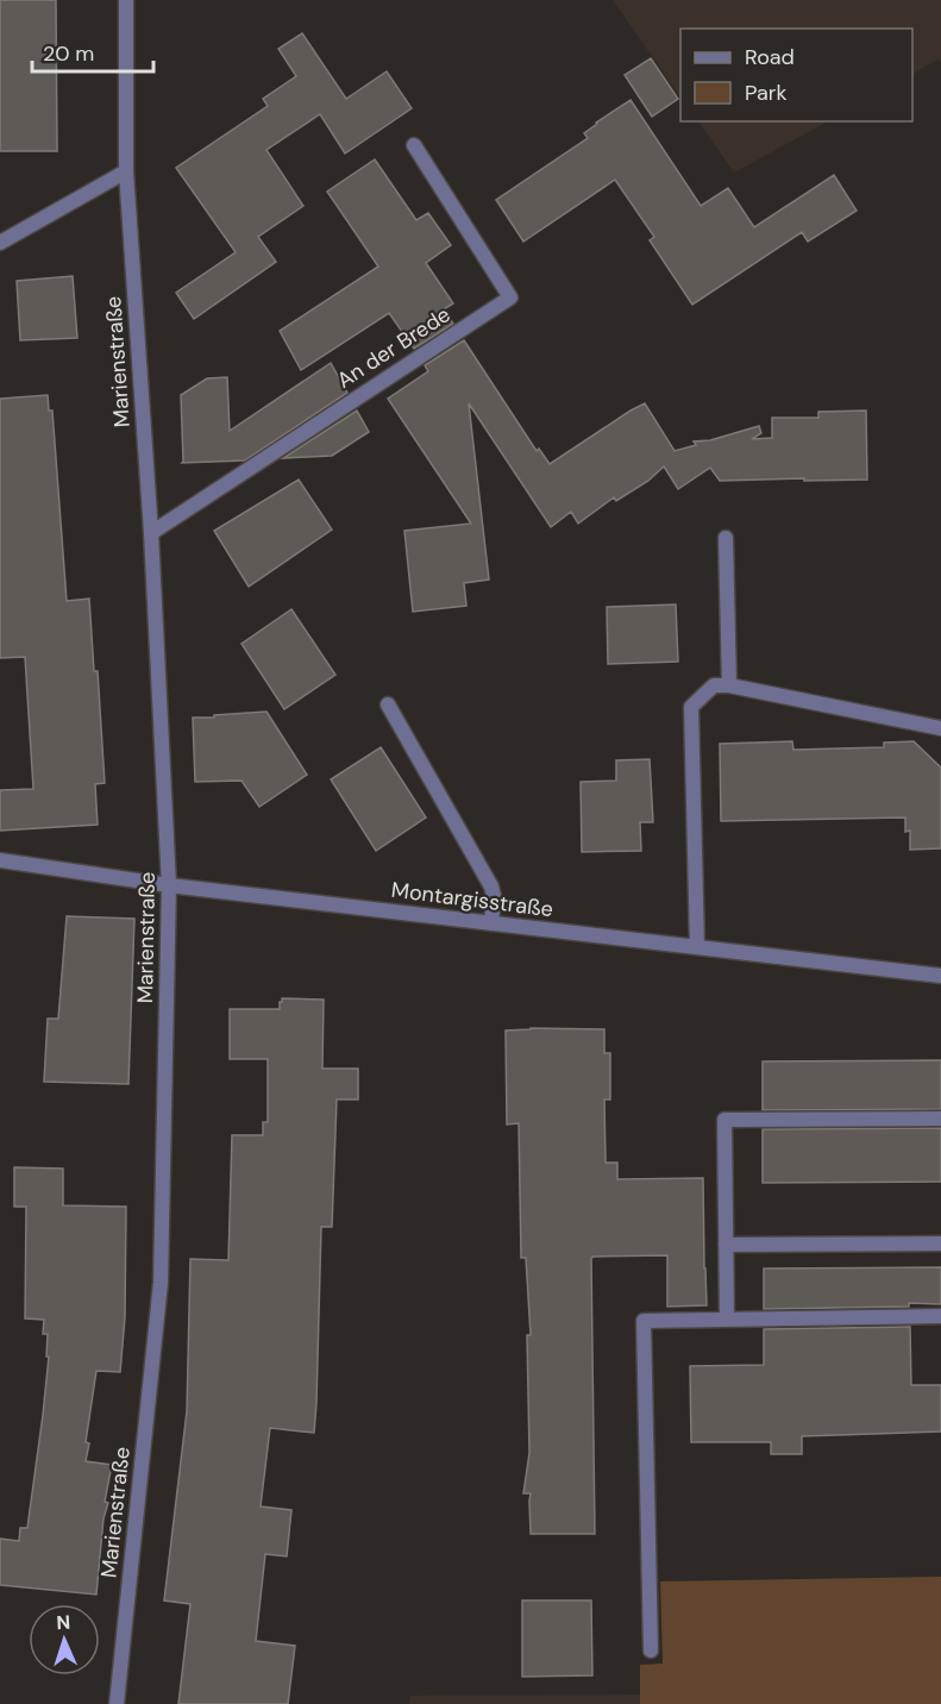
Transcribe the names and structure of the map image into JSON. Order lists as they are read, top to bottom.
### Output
{
  "streets": {
    "street": ["An der Brede", "Marienstraße", "Montargisstraße"]
  },
  "crossings": [
    ["An der Brede", "Marienstraße"],
    ["Marienstraße", "Montargisstraße"]
  ],
  "legend": ["Road", "Park"],
  "scale_bar": "20 m",
  "north": "top"
}
